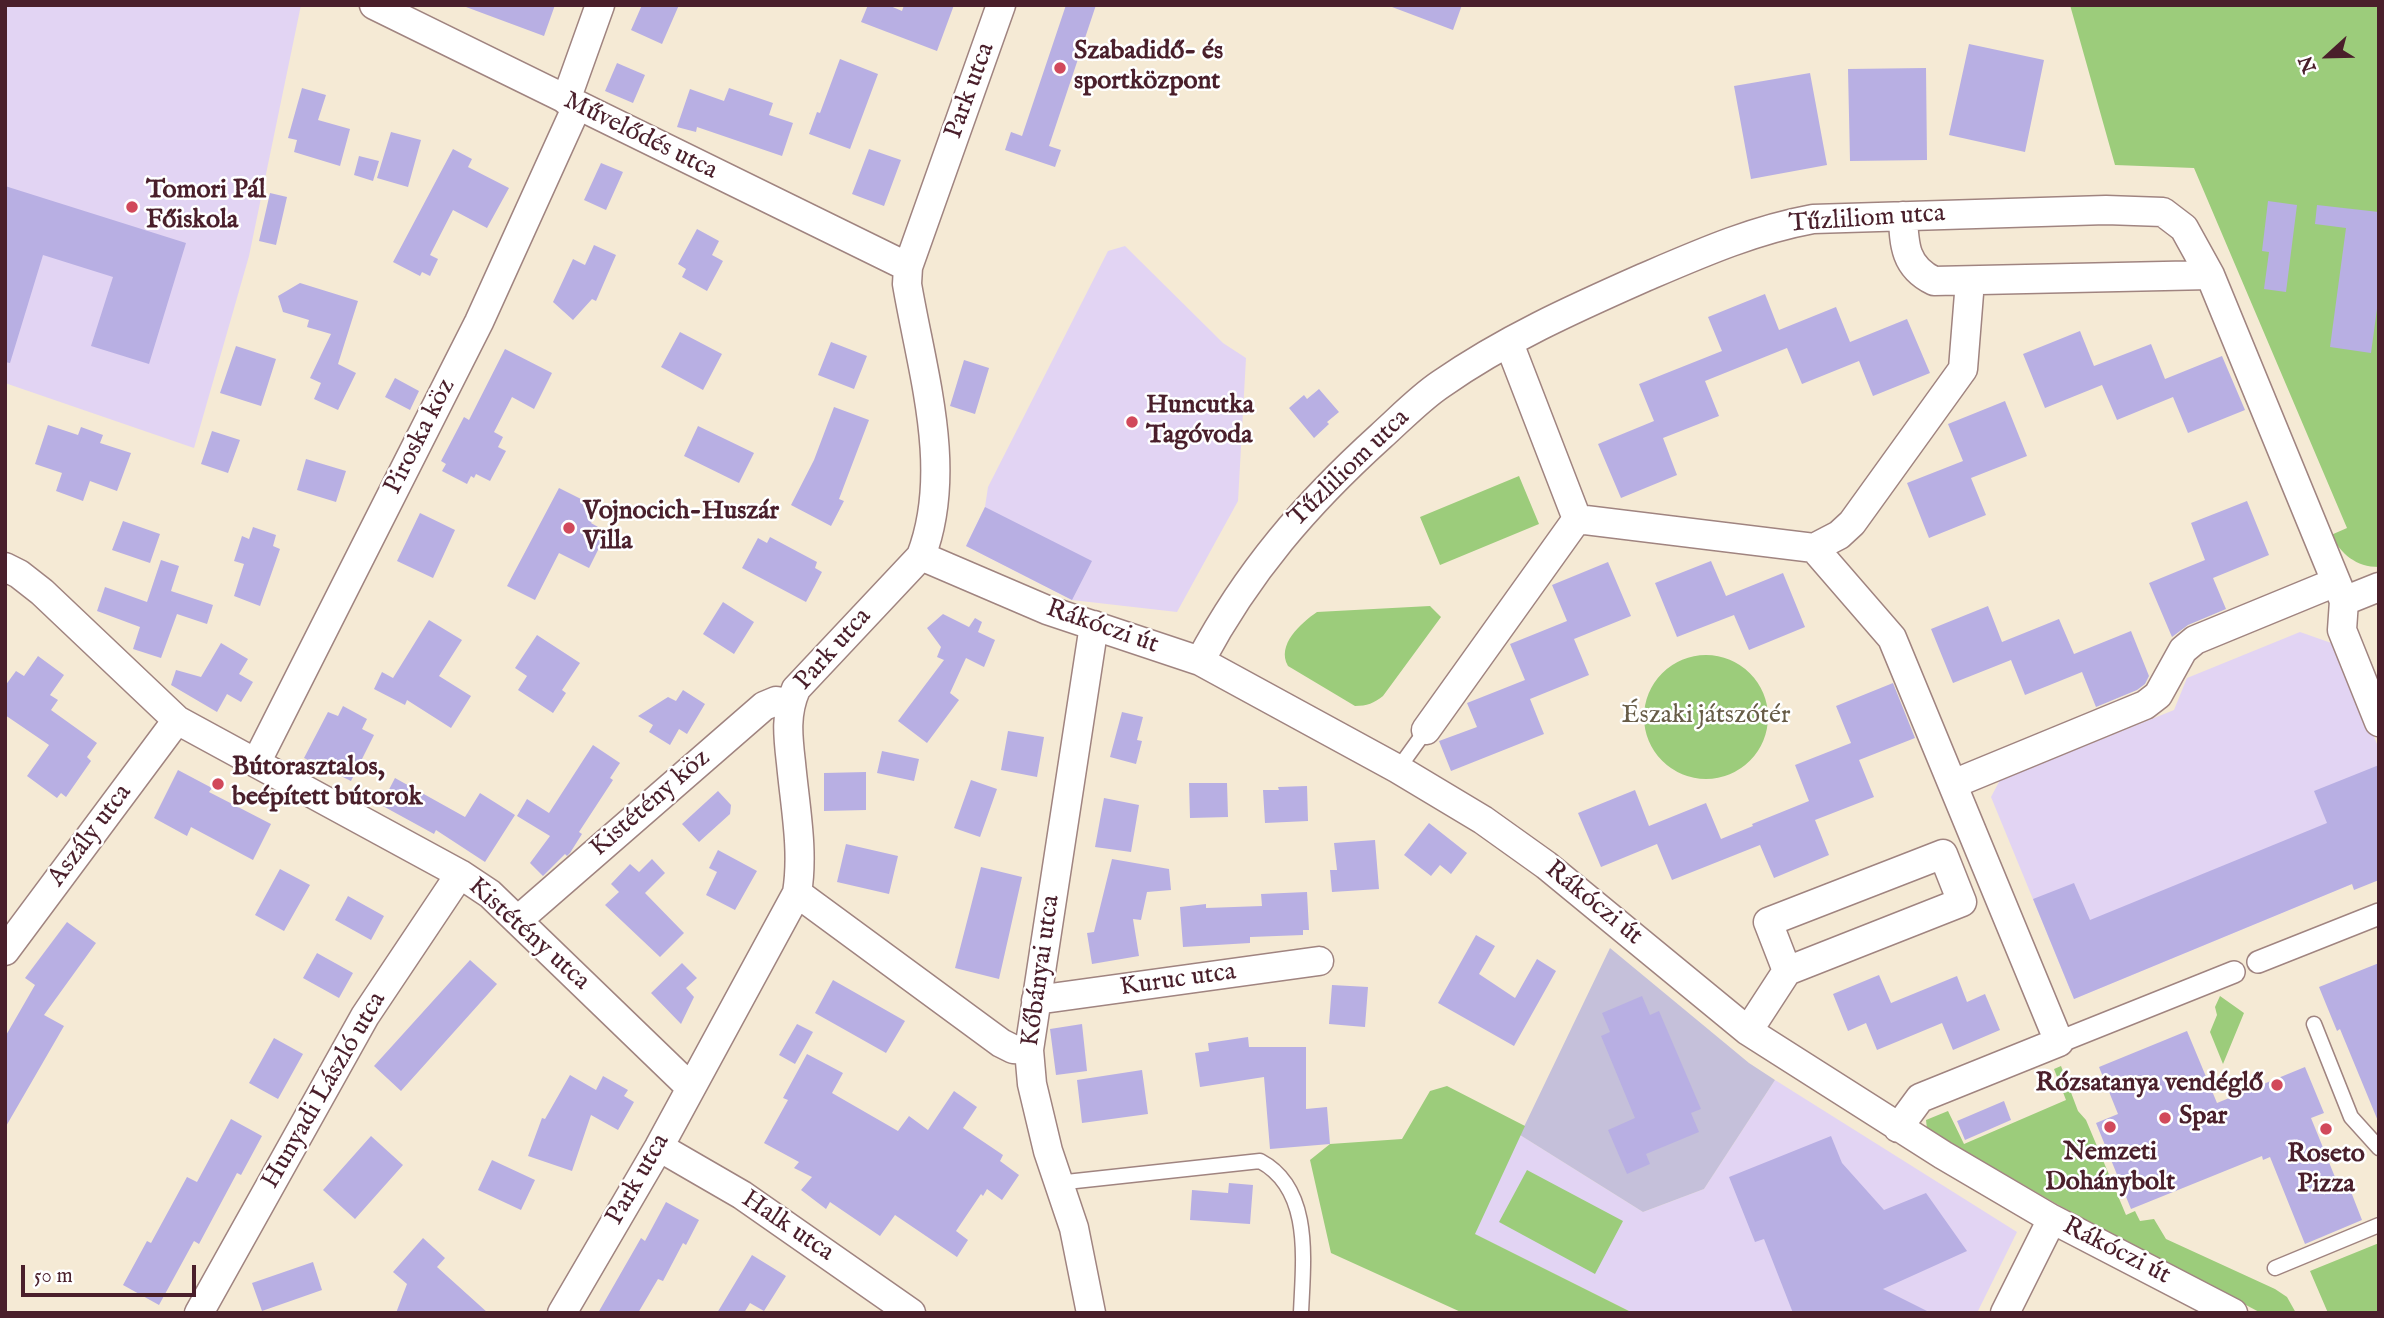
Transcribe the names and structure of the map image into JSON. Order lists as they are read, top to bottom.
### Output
{
  "streets": {
    "street": [
      "Park utca",
      "Művelődés utca",
      "Tűzliliom utca",
      "Piroska köz",
      "Rákóczi út",
      "Kistétény köz",
      "Aszály utca",
      "Kistétény utca",
      "Kőbányai utca",
      "Kuruc utca",
      "Hunyadi László utca",
      "Halk utca"
    ]
  },
  "crossings": [
    ["Park utca", "Művelődés utca"],
    ["Park utca", "Rákóczi út"],
    ["Park utca", "Kistétény köz"],
    ["Park utca", "Kistétény utca"],
    ["Park utca", "Halk utca"],
    ["Művelődés utca", "Piroska köz"],
    ["Tűzliliom utca", "Rákóczi út"],
    ["Piroska köz", "Kistétény utca"],
    ["Rákóczi út", "Kőbányai utca"],
    ["Kistétény köz", "Kistétény utca"],
    ["Aszály utca", "Kistétény utca"],
    ["Kistétény utca", "Hunyadi László utca"],
    ["Kőbányai utca", "Kuruc utca"]
  ],
  "parks": ["Északi játszótér"],
  "places": [
    "Szabadidő- és sportközpont",
    "Tomori Pál Főiskola",
    "Huncutka Tagóvoda",
    "Vojnocich-Huszár Villa",
    "Bútorasztalos, beépített bútorok",
    "Rózsatanya vendéglő",
    "Spar",
    "Nemzeti Dohánybolt",
    "Roseto Pizza"
  ],
  "scale_bar": "50 m",
  "north": "left"
}
